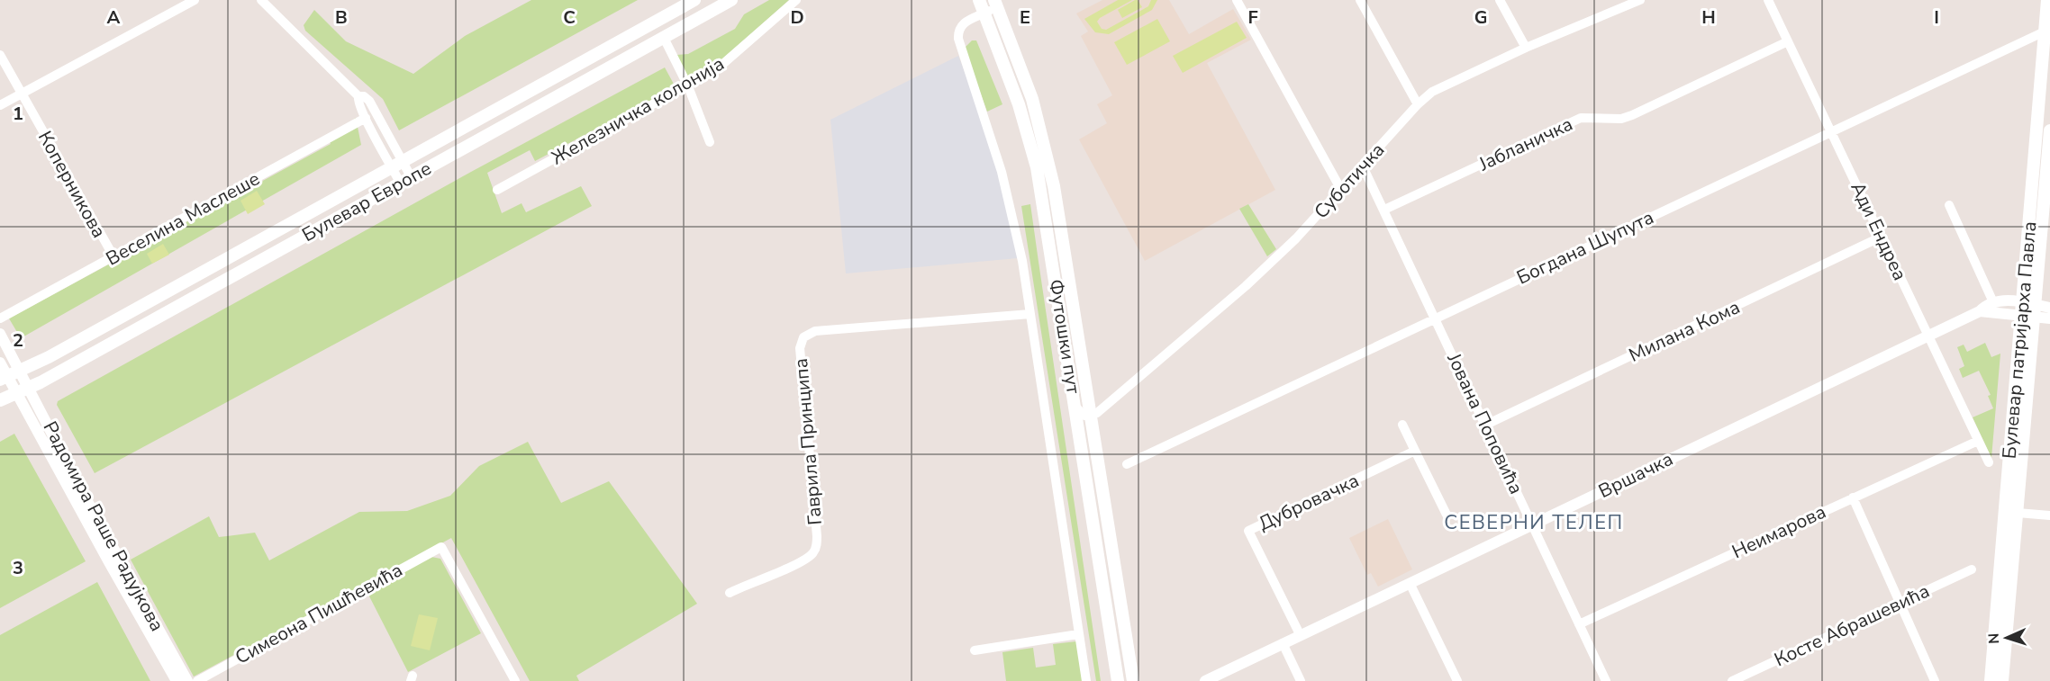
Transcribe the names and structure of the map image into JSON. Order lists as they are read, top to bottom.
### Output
{
  "streets": {
    "main road": ["Булевар Европе", "Футошки пут", "Булевар патријарха Павла"],
    "street": [
      "Железничка колонија",
      "Јабланичка",
      "Суботичка",
      "Коперникова",
      "Веселина Маслеше",
      "Ади Ендреа",
      "Богдана Шупута",
      "Милана Кома",
      "Јована Поповића",
      "Гаврила Принципа",
      "Вршачка",
      "Дубровачка",
      "Радомира Раше Радујкова",
      "Неимарова",
      "Симеона Пишћевића",
      "Косте Абрашевића"
    ]
  },
  "crossings": [
    ["Јабланичка", "Ади Ендреа"],
    ["Јабланичка", "Јована Поповића"],
    ["Суботичка", "Футошки пут"],
    ["Суботичка", "Јована Поповића"],
    ["Коперникова", "Веселина Маслеше"],
    ["Булевар Европе", "Радомира Раше Радујкова"],
    ["Ади Ендреа", "Богдана Шупута"],
    ["Ади Ендреа", "Милана Кома"],
    ["Ади Ендреа", "Вршачка"],
    ["Ади Ендреа", "Неимарова"],
    ["Богдана Шупута", "Булевар патријарха Павла"],
    ["Богдана Шупута", "Јована Поповића"],
    ["Милана Кома", "Јована Поповића"],
    ["Јована Поповића", "Вршачка"],
    ["Јована Поповића", "Неимарова"],
    ["Вршачка", "Дубровачка"]
  ],
  "districts": ["СЕВЕРНИ ТЕЛЕП"],
  "north": "left",
  "grid": {
    "columns": [
      "A",
      "B",
      "C",
      "D",
      "E",
      "F",
      "G",
      "H",
      "I"
    ],
    "rows": ["1", "2", "3"]
  }
}
